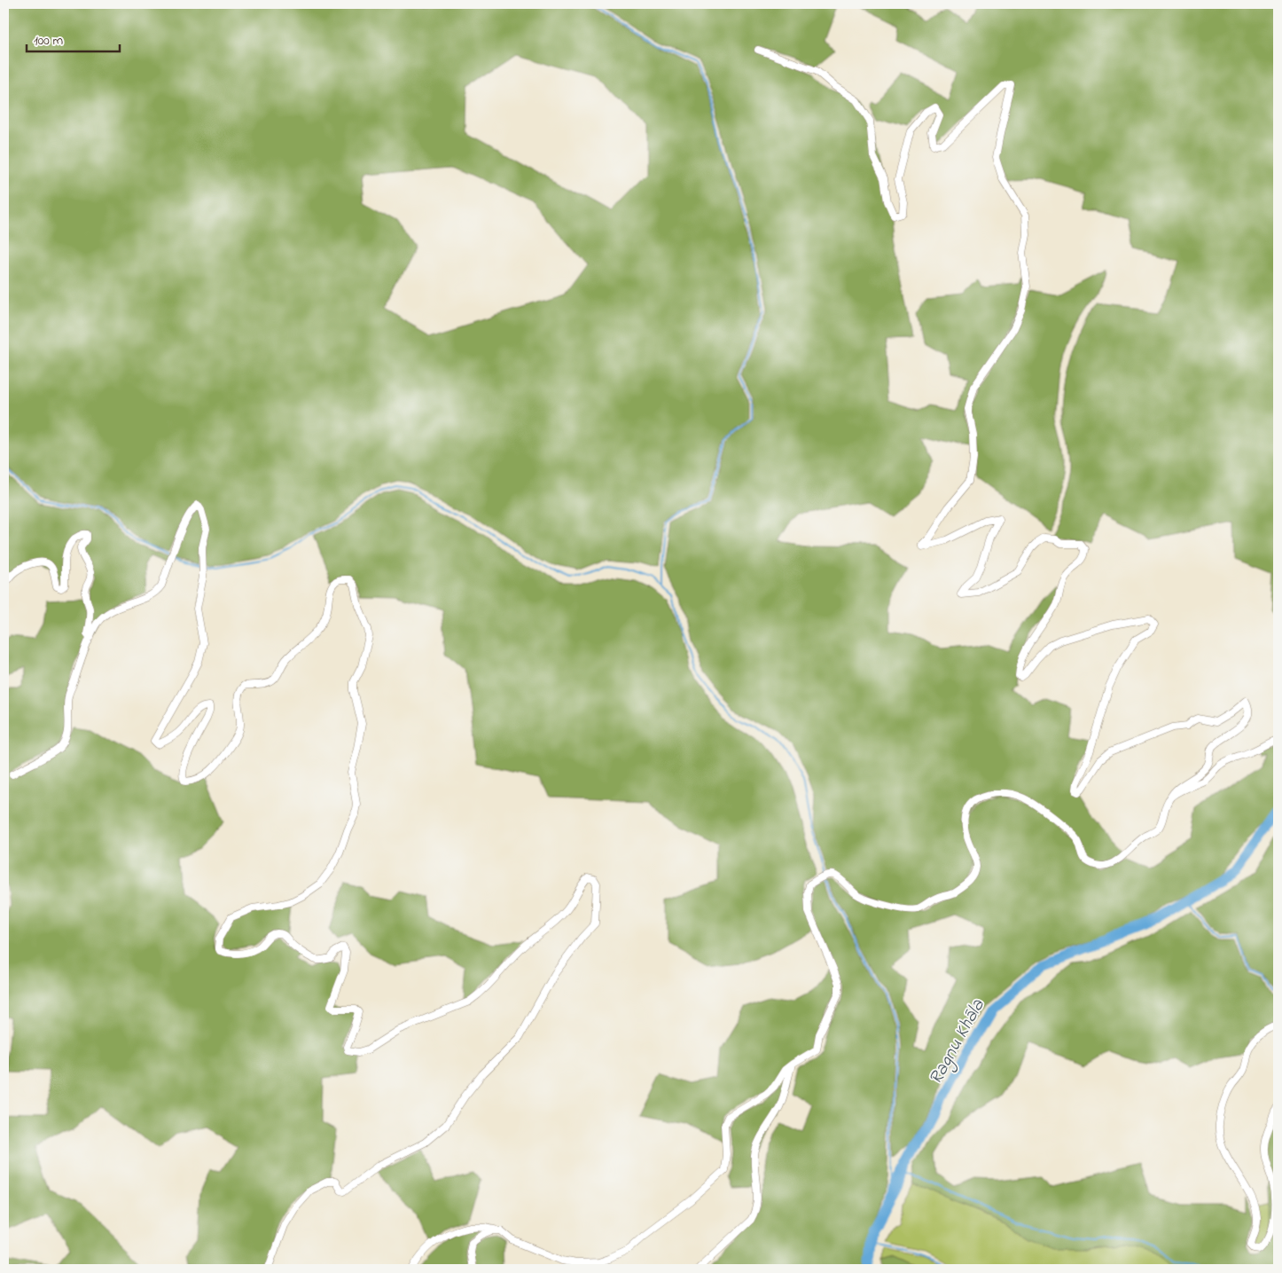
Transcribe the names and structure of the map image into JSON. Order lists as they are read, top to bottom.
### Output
{
  "water": ["Ragnu Khāla"],
  "scale_bar": "100 m"
}
